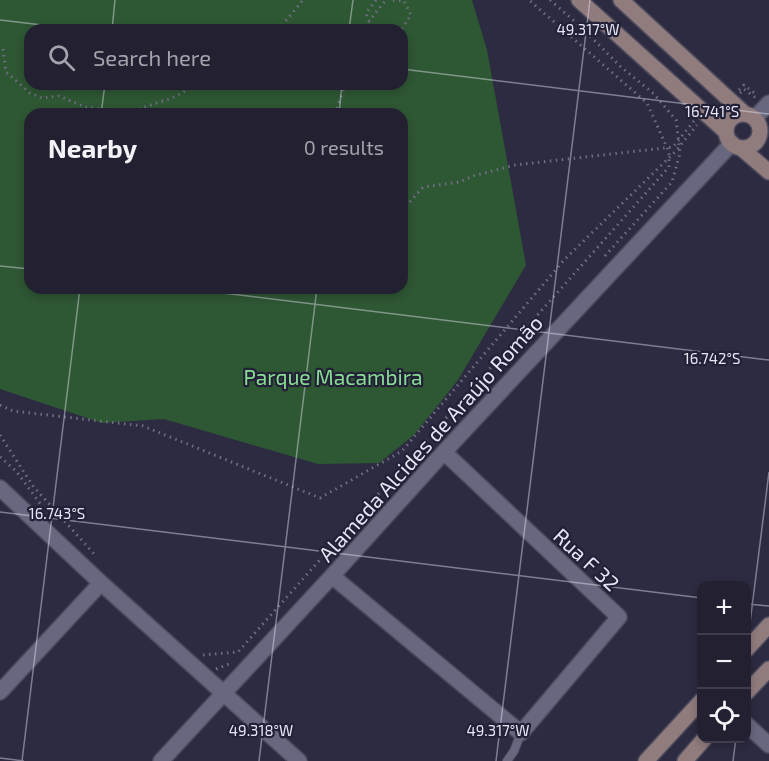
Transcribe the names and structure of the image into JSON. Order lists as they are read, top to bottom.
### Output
{
  "streets": {
    "street": ["Alameda Alcides de Araújo Romão", "Rua F 32"]
  },
  "crossings": [
    ["Alameda Alcides de Araújo Romão", "Rua F 32"]
  ],
  "parks": ["Parque Macambira"],
  "page": {
    "search": "Search here",
    "heading": ["Nearby", "0 results"],
    "map_buttons": ["+", "−"]
  },
  "coordinates": [
    "49.317°W",
    "16.741°S",
    "16.742°S",
    "16.743°S",
    "49.318°W"
  ]
}
